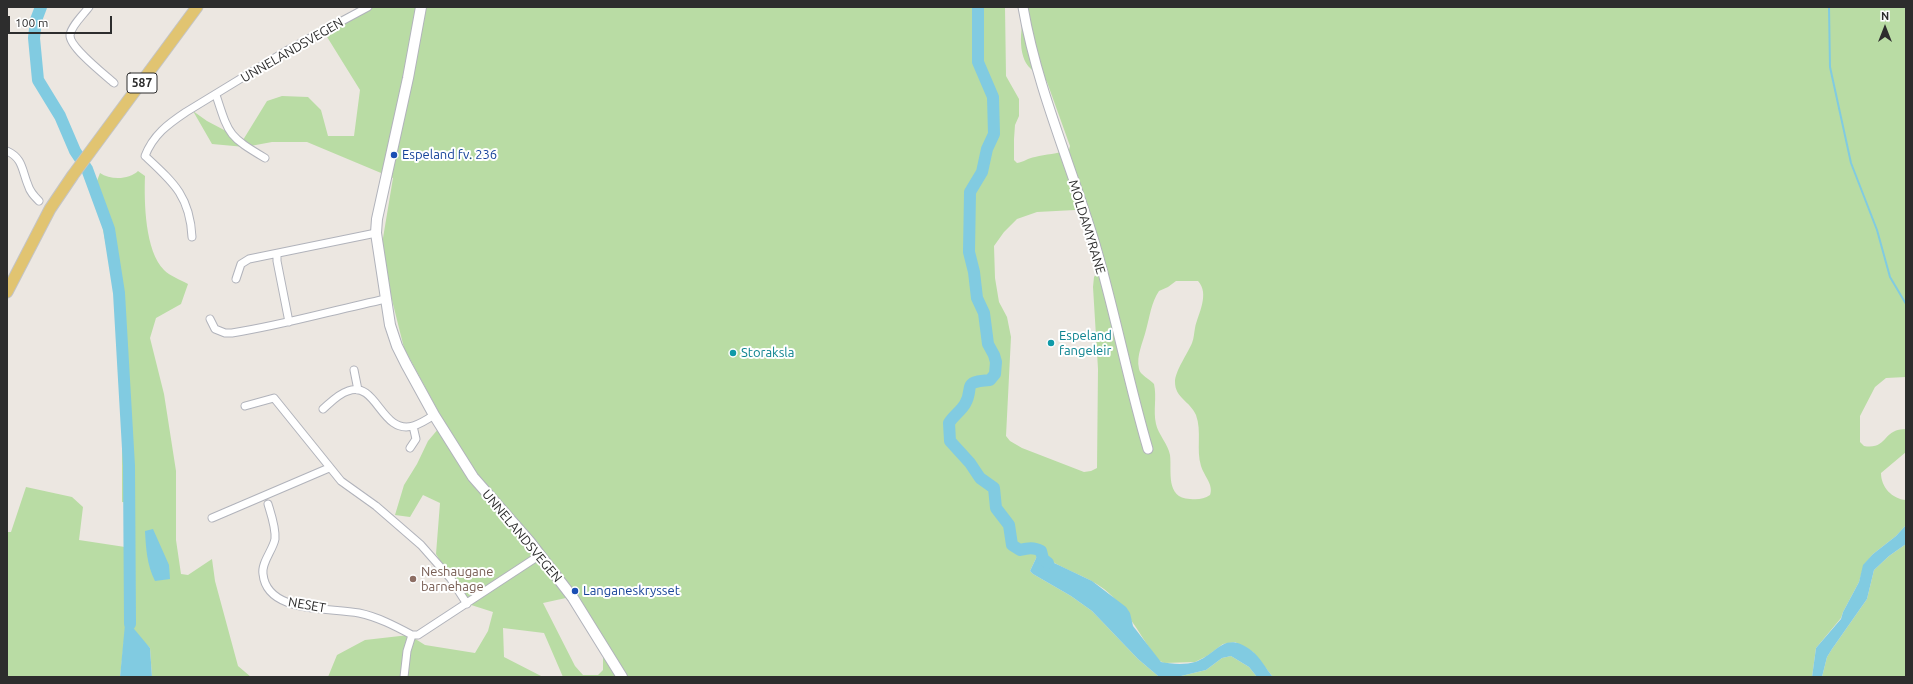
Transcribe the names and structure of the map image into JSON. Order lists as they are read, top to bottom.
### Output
{
  "streets": {
    "main road": ["UNNELANDSVEGEN", "587"],
    "street": ["MOLDAMYRANE", "NESET"]
  },
  "places": [
    "Espeland fv. 236",
    "Espeland fangeleir",
    "Storaksla",
    "Neshaugane barnehage",
    "Langaneskrysset"
  ],
  "scale_bar": "100 m",
  "north": "top"
}
